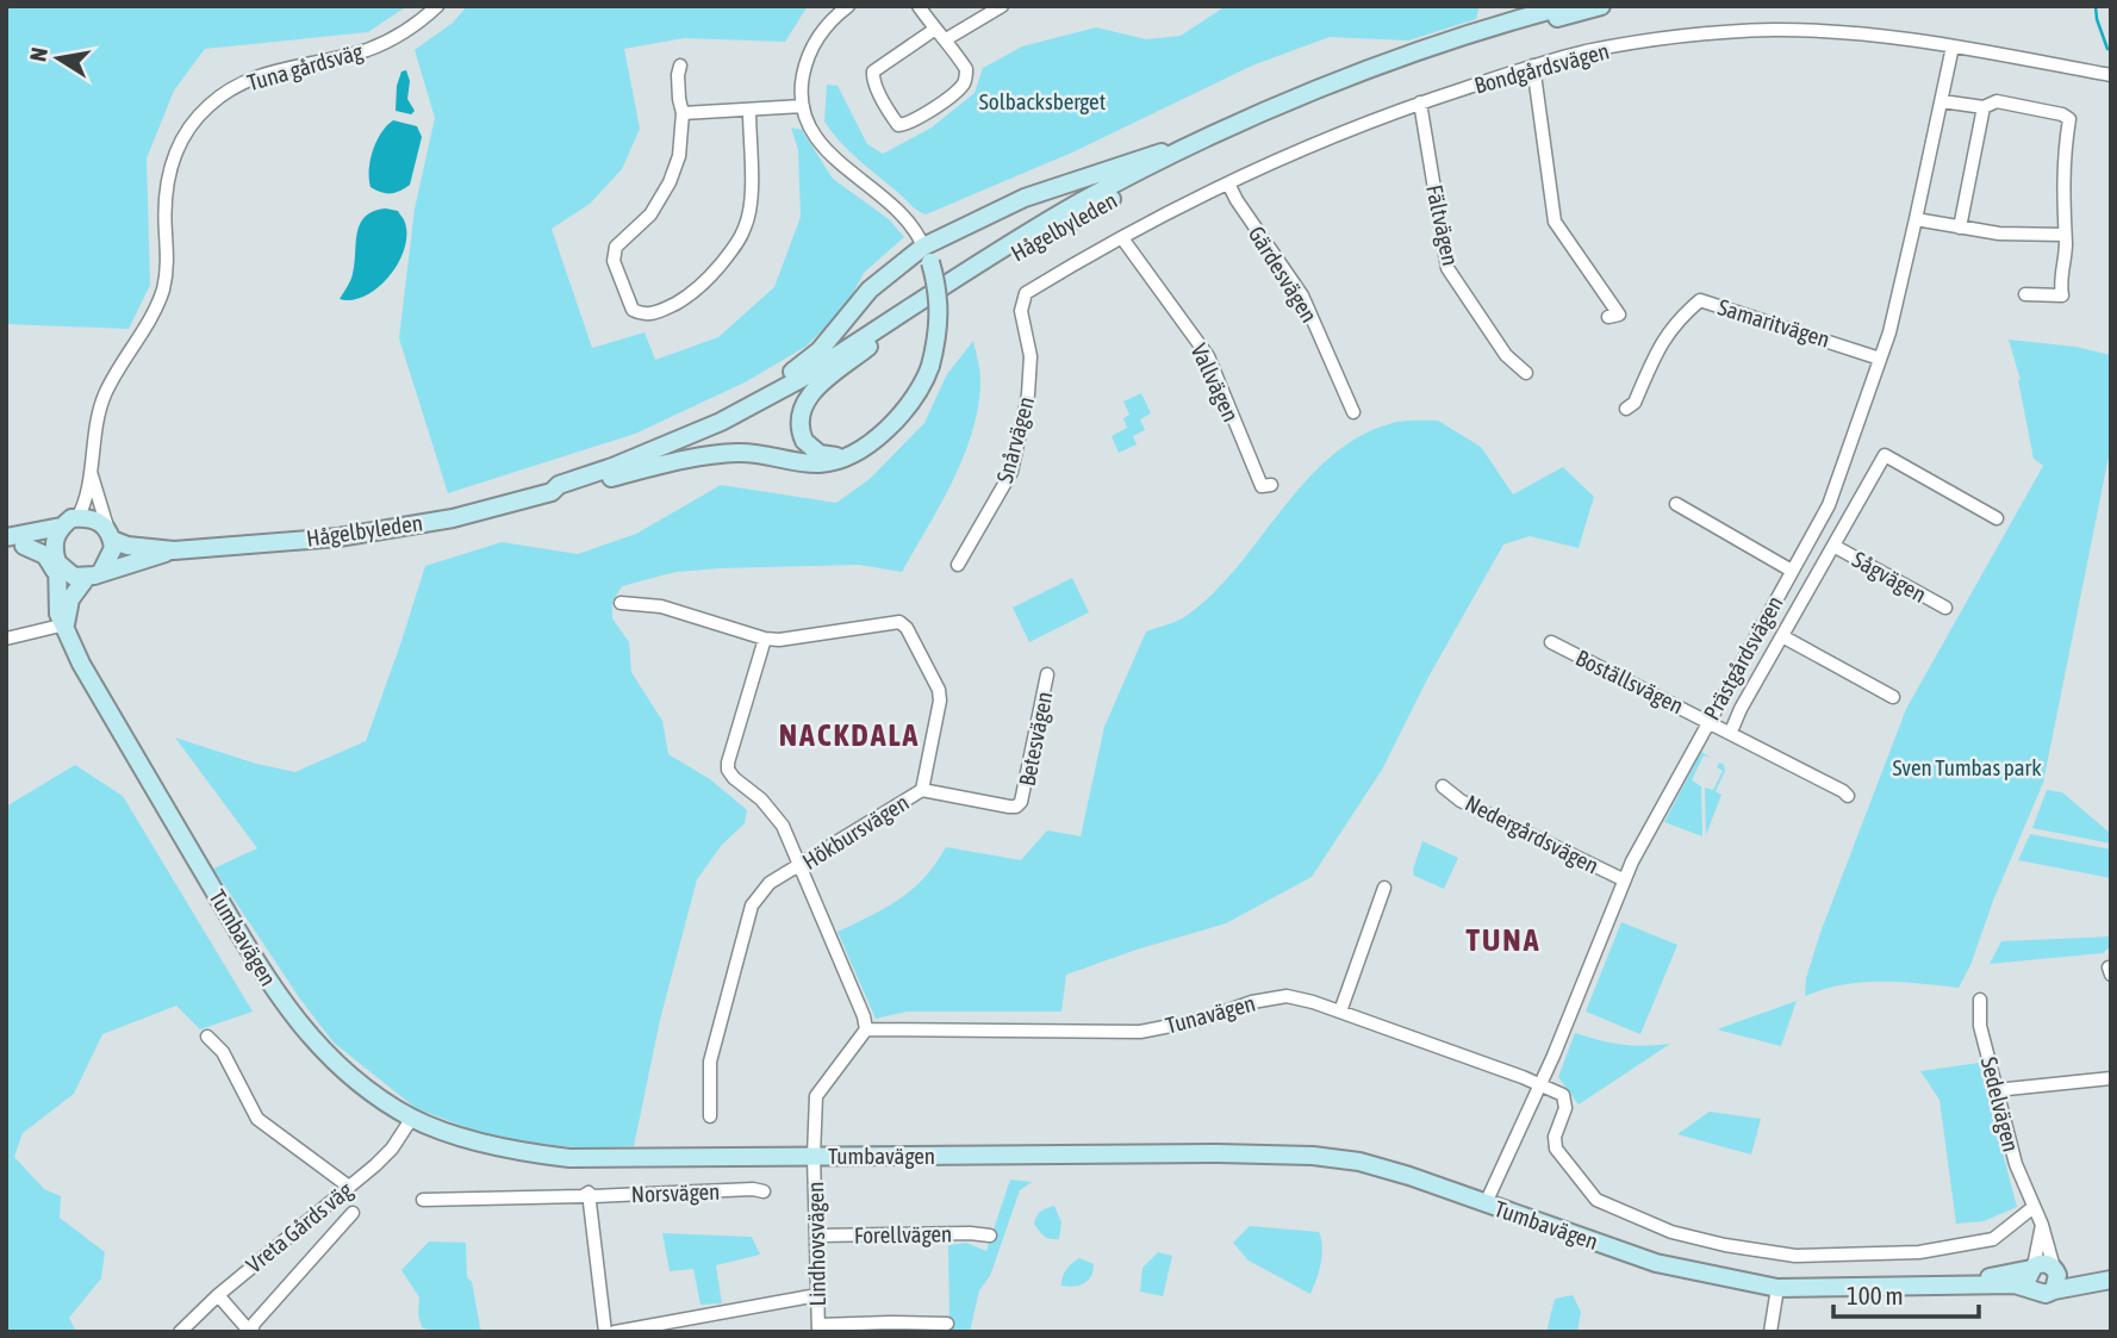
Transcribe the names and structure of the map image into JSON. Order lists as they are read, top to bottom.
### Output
{
  "streets": {
    "main road": ["Hågelbyleden", "Tumbavägen"],
    "street": [
      "Tuna gårdsväg",
      "Bondgårdsvägen",
      "Fältvägen",
      "Gärdesvägen",
      "Samaritvägen",
      "Vallvägen",
      "Snårvägen",
      "Sågvägen",
      "Prästgårdsvägen",
      "Boställsvägen",
      "Betesvägen",
      "Hökbursvägen",
      "Nedergårdsvägen",
      "Tunavägen",
      "Sedelvägen",
      "Norsvägen",
      "Vreta Gårds väg",
      "Forellvägen",
      "Lindhovsvägen"
    ]
  },
  "crossings": [
    ["Tuna gårdsväg", "Hågelbyleden"],
    ["Tuna gårdsväg", "Tumbavägen"],
    ["Bondgårdsvägen", "Fältvägen"],
    ["Bondgårdsvägen", "Gärdesvägen"],
    ["Bondgårdsvägen", "Vallvägen"],
    ["Bondgårdsvägen", "Snårvägen"],
    ["Bondgårdsvägen", "Prästgårdsvägen"],
    ["Hågelbyleden", "Tumbavägen"],
    ["Samaritvägen", "Prästgårdsvägen"],
    ["Prästgårdsvägen", "Boställsvägen"],
    ["Prästgårdsvägen", "Nedergårdsvägen"],
    ["Prästgårdsvägen", "Tumbavägen"],
    ["Prästgårdsvägen", "Tunavägen"],
    ["Betesvägen", "Hökbursvägen"],
    ["Tumbavägen", "Sedelvägen"],
    ["Tumbavägen", "Vreta Gårds väg"],
    ["Tumbavägen", "Lindhovsvägen"],
    ["Tunavägen", "Lindhovsvägen"],
    ["Forellvägen", "Lindhovsvägen"]
  ],
  "districts": ["NACKDALA", "TUNA"],
  "parks": ["Solbacksberget", "Sven Tumbas park"],
  "scale_bar": "100 m",
  "north": "left"
}
